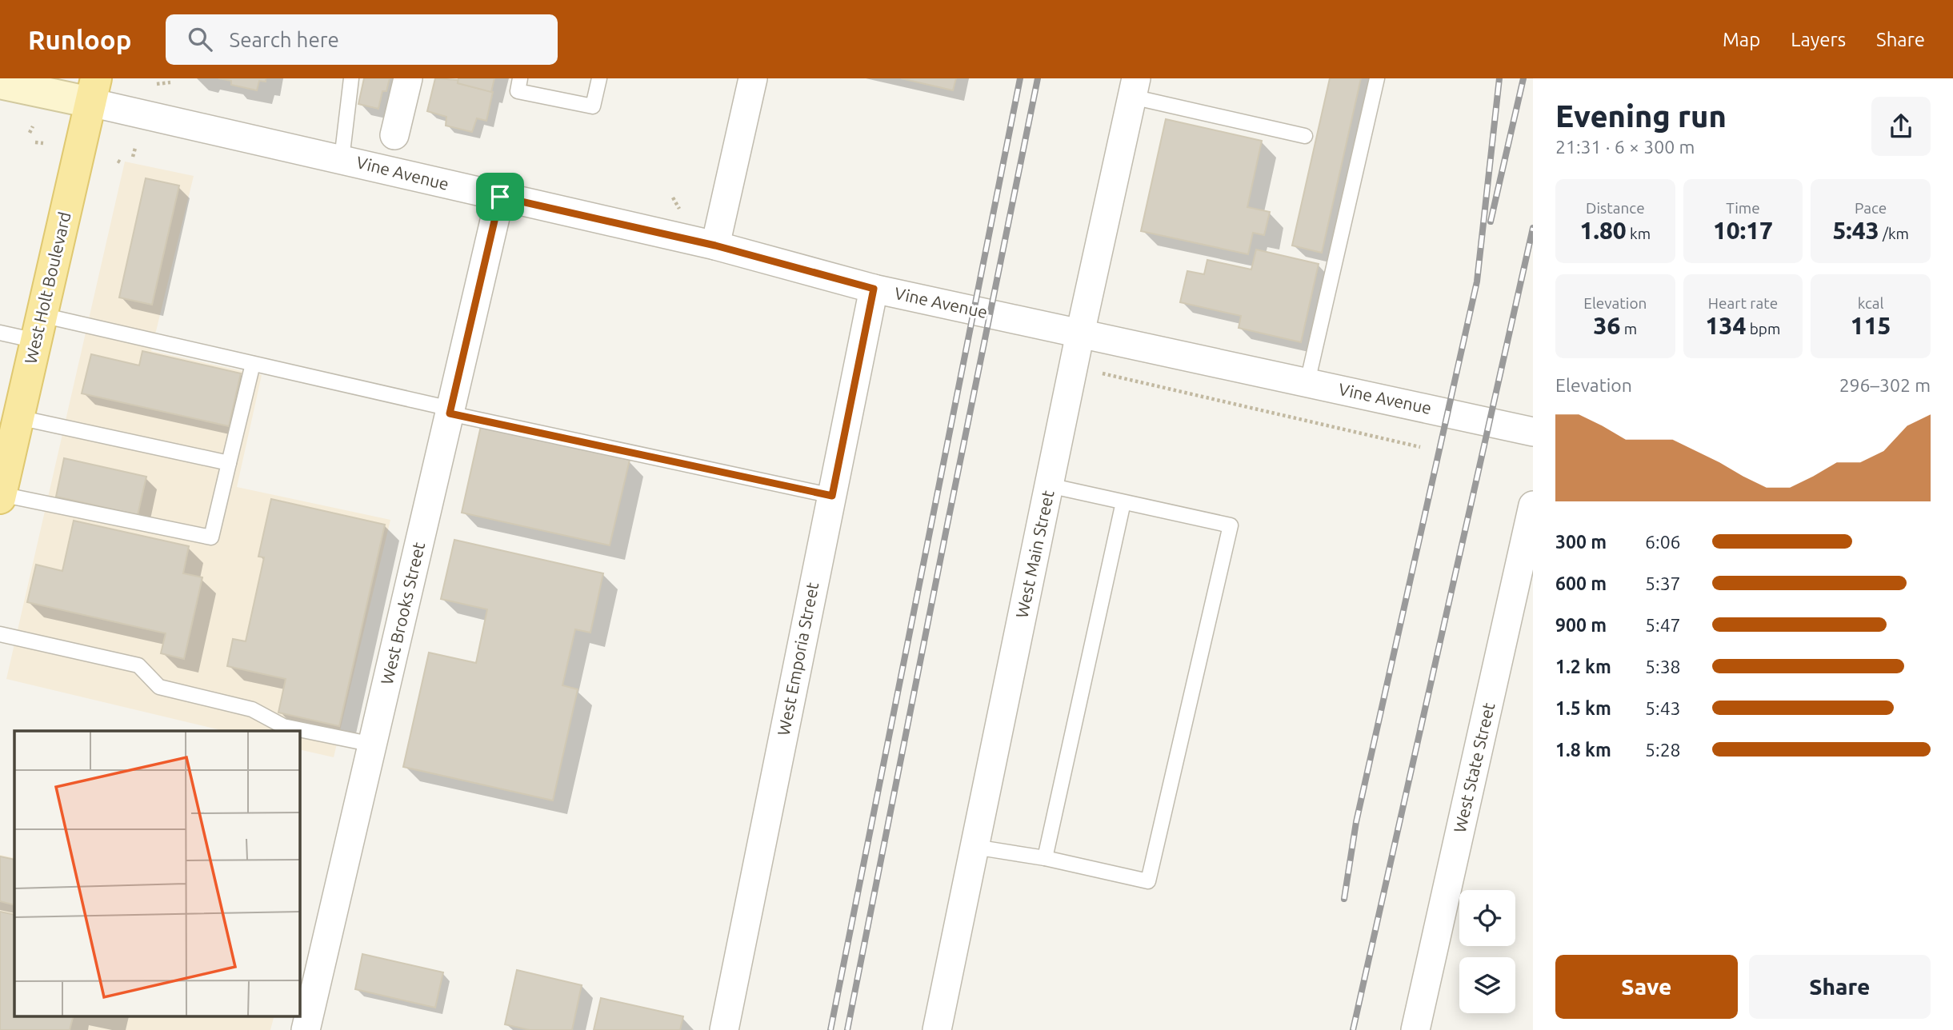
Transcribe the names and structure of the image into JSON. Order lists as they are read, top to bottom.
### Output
{
  "streets": {
    "main road": ["West Holt Boulevard"],
    "street": [
      "Vine Avenue",
      "West Main Street",
      "West Brooks Street",
      "West Emporia Street",
      "West State Street"
    ]
  },
  "crossings": [
    ["Vine Avenue", "West Holt Boulevard"],
    ["Vine Avenue", "West Main Street"],
    ["Vine Avenue", "West Brooks Street"],
    ["Vine Avenue", "West Emporia Street"]
  ],
  "page": {
    "header": "Runloop",
    "search": "Search here",
    "nav": ["Map", "Layers", "Share"],
    "heading": ["Evening run", "21:31 · 6 × 300 m"],
    "stats": [
      ["Distance", "1.80 km"],
      ["Time", "10:17"],
      ["Pace", "5:43 /km"],
      ["Elevation", "36 m"],
      ["Heart rate", "134 bpm"],
      ["kcal", "115"]
    ],
    "chart": ["Elevation", "296–302 m"],
    "list": [
      {
        "name": "300 m",
        "note": "6:06"
      },
      {
        "name": "600 m",
        "note": "5:37"
      },
      {
        "name": "900 m",
        "note": "5:47"
      },
      {
        "name": "1.2 km",
        "note": "5:38"
      },
      {
        "name": "1.5 km",
        "note": "5:43"
      },
      {
        "name": "1.8 km",
        "note": "5:28"
      }
    ],
    "buttons": ["Save", "Share"]
  }
}
